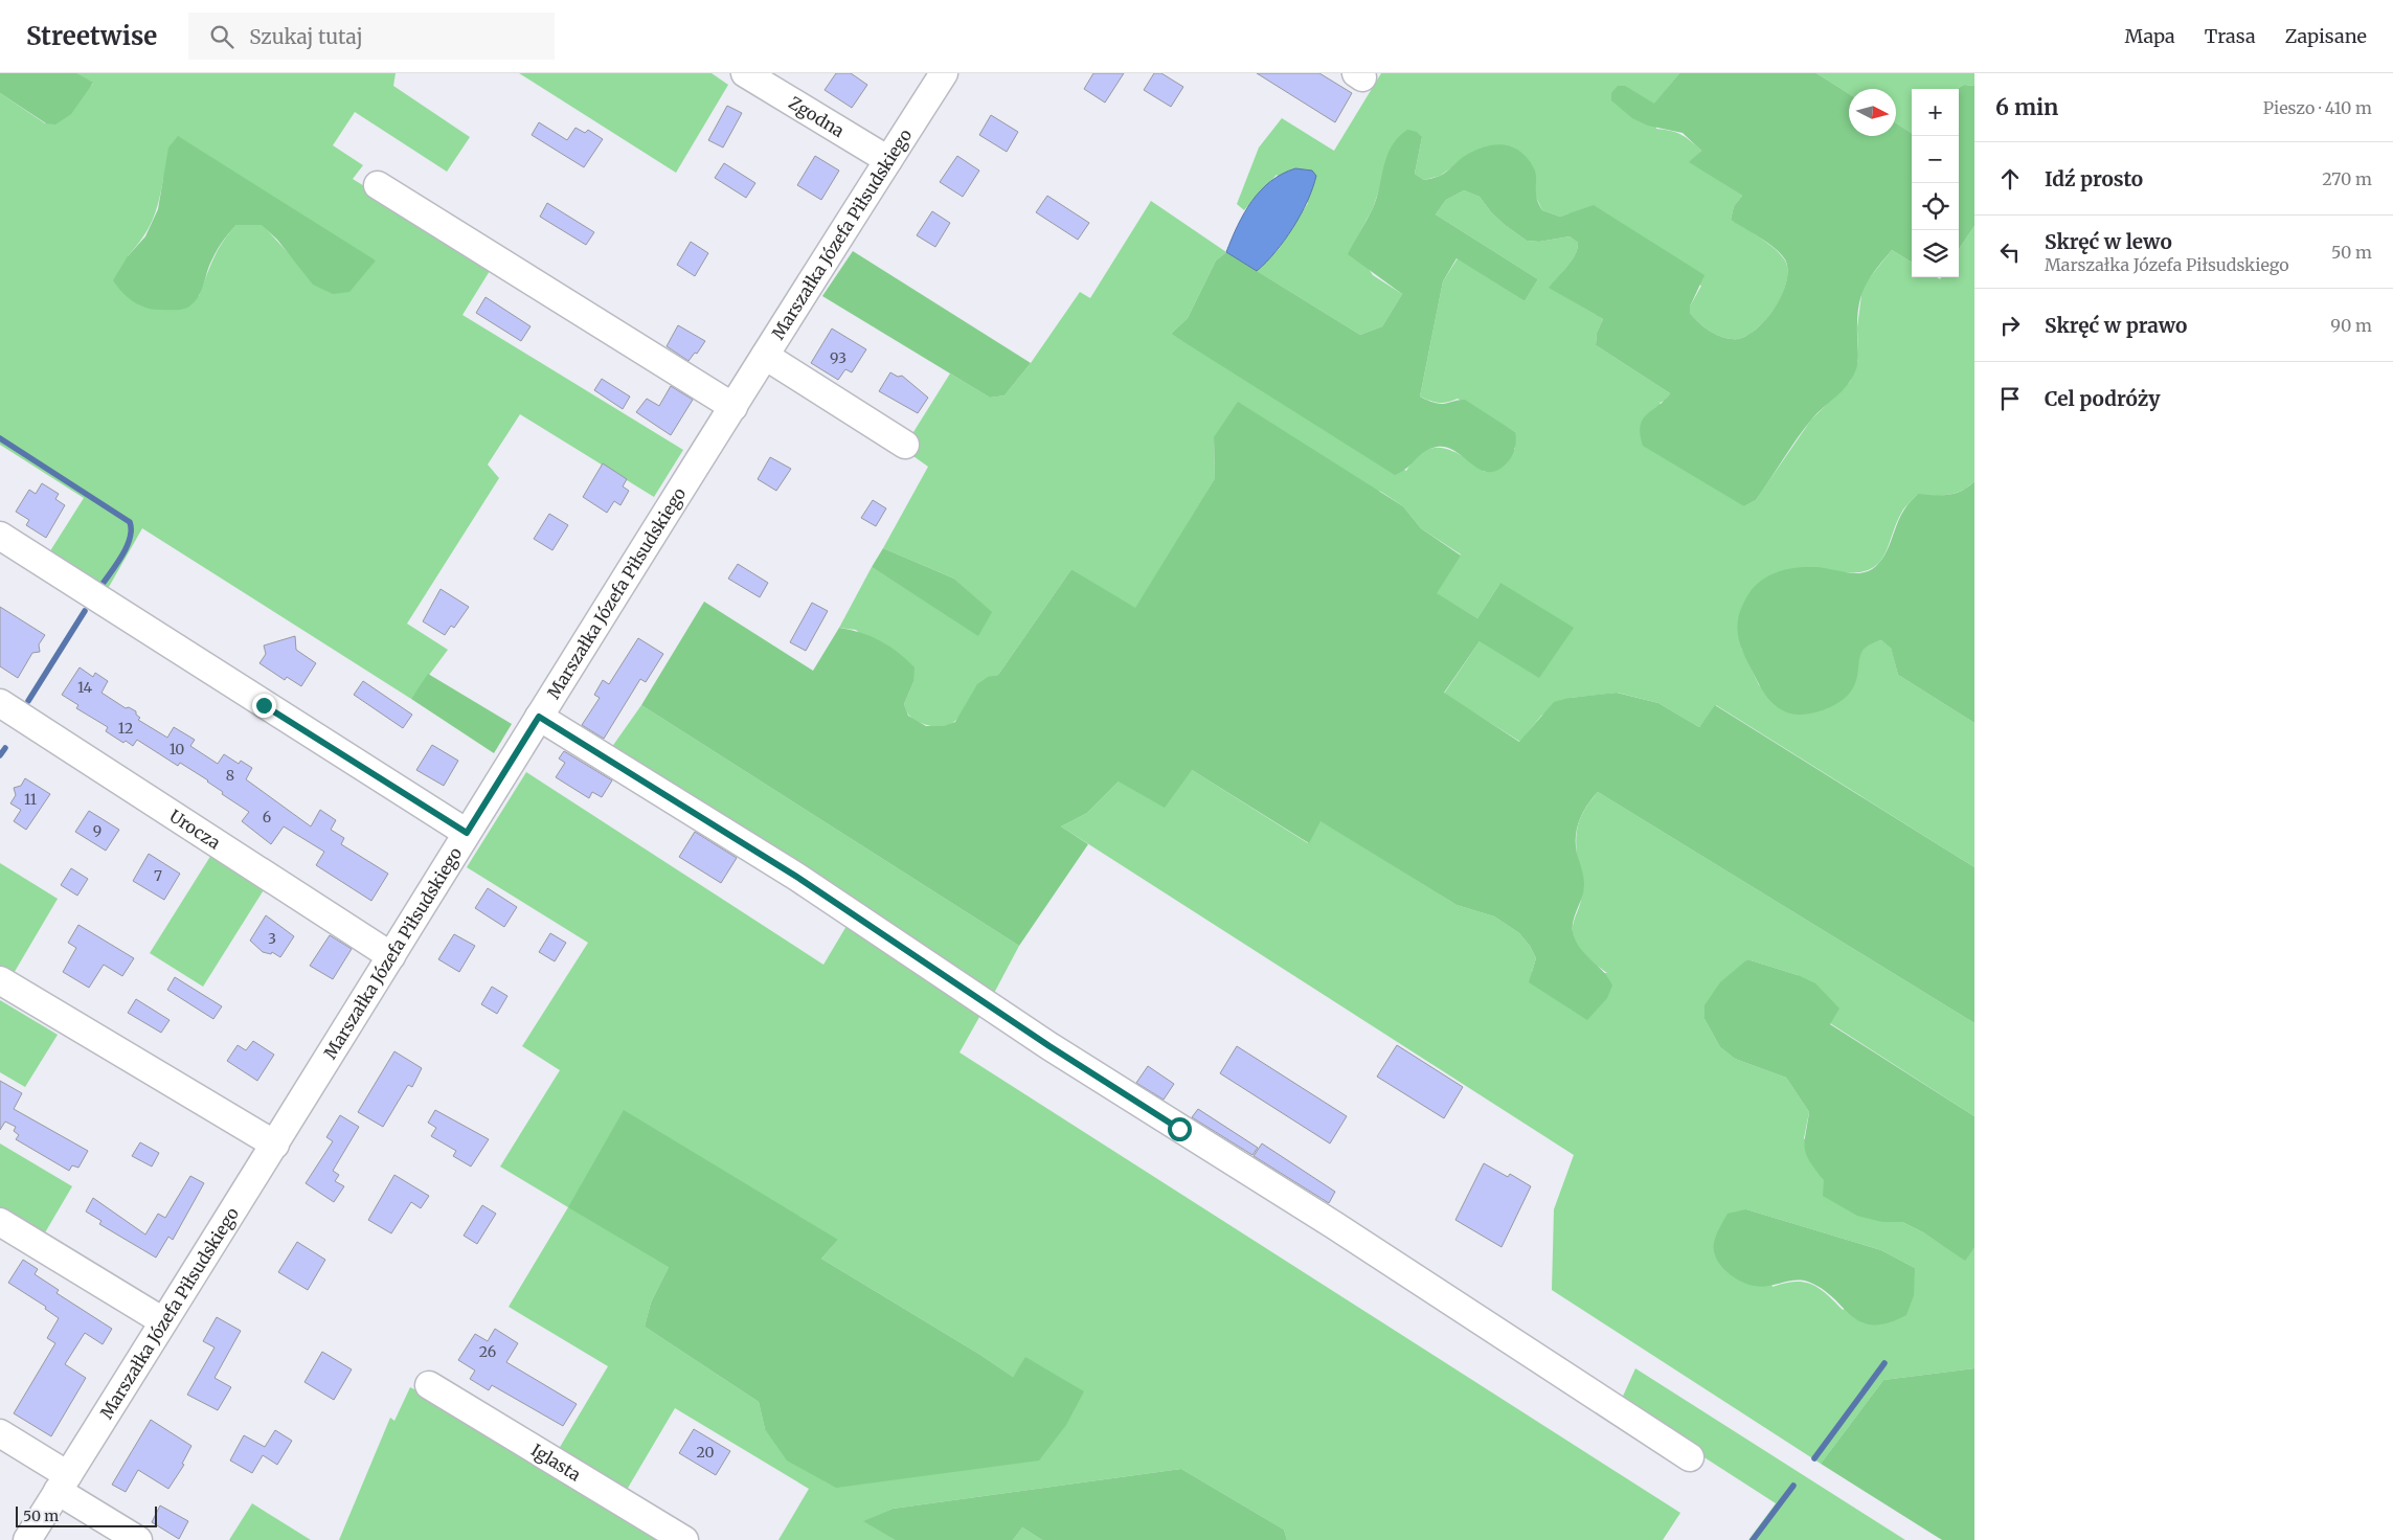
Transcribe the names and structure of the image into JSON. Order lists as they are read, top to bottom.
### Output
{
  "streets": {
    "street": [
      "Zgodna",
      "Marszałka Józefa Piłsudskiego",
      "Urocza",
      "Iglasta"
    ]
  },
  "crossings": [
    ["Zgodna", "Marszałka Józefa Piłsudskiego"],
    ["Marszałka Józefa Piłsudskiego", "Urocza"]
  ],
  "house_numbers": [
    "93",
    "14",
    "12",
    "10",
    "8",
    "11",
    "6",
    "9",
    "7",
    "3",
    "26",
    "20"
  ],
  "scale_bar": "50 m",
  "north": "right",
  "page": {
    "header": "Streetwise",
    "search": "Szukaj tutaj",
    "nav": ["Mapa", "Trasa", "Zapisane"],
    "heading": ["6 min", "Pieszo · 410 m"],
    "map_buttons": ["+", "−"],
    "list": [
      ["Idź prosto", "270 m"],
      ["Skręć w lewo", "Marszałka Józefa Piłsudskiego", "50 m"],
      ["Skręć w prawo", "90 m"],
      "Cel podróży"
    ],
    "scale": "50 m"
  }
}
